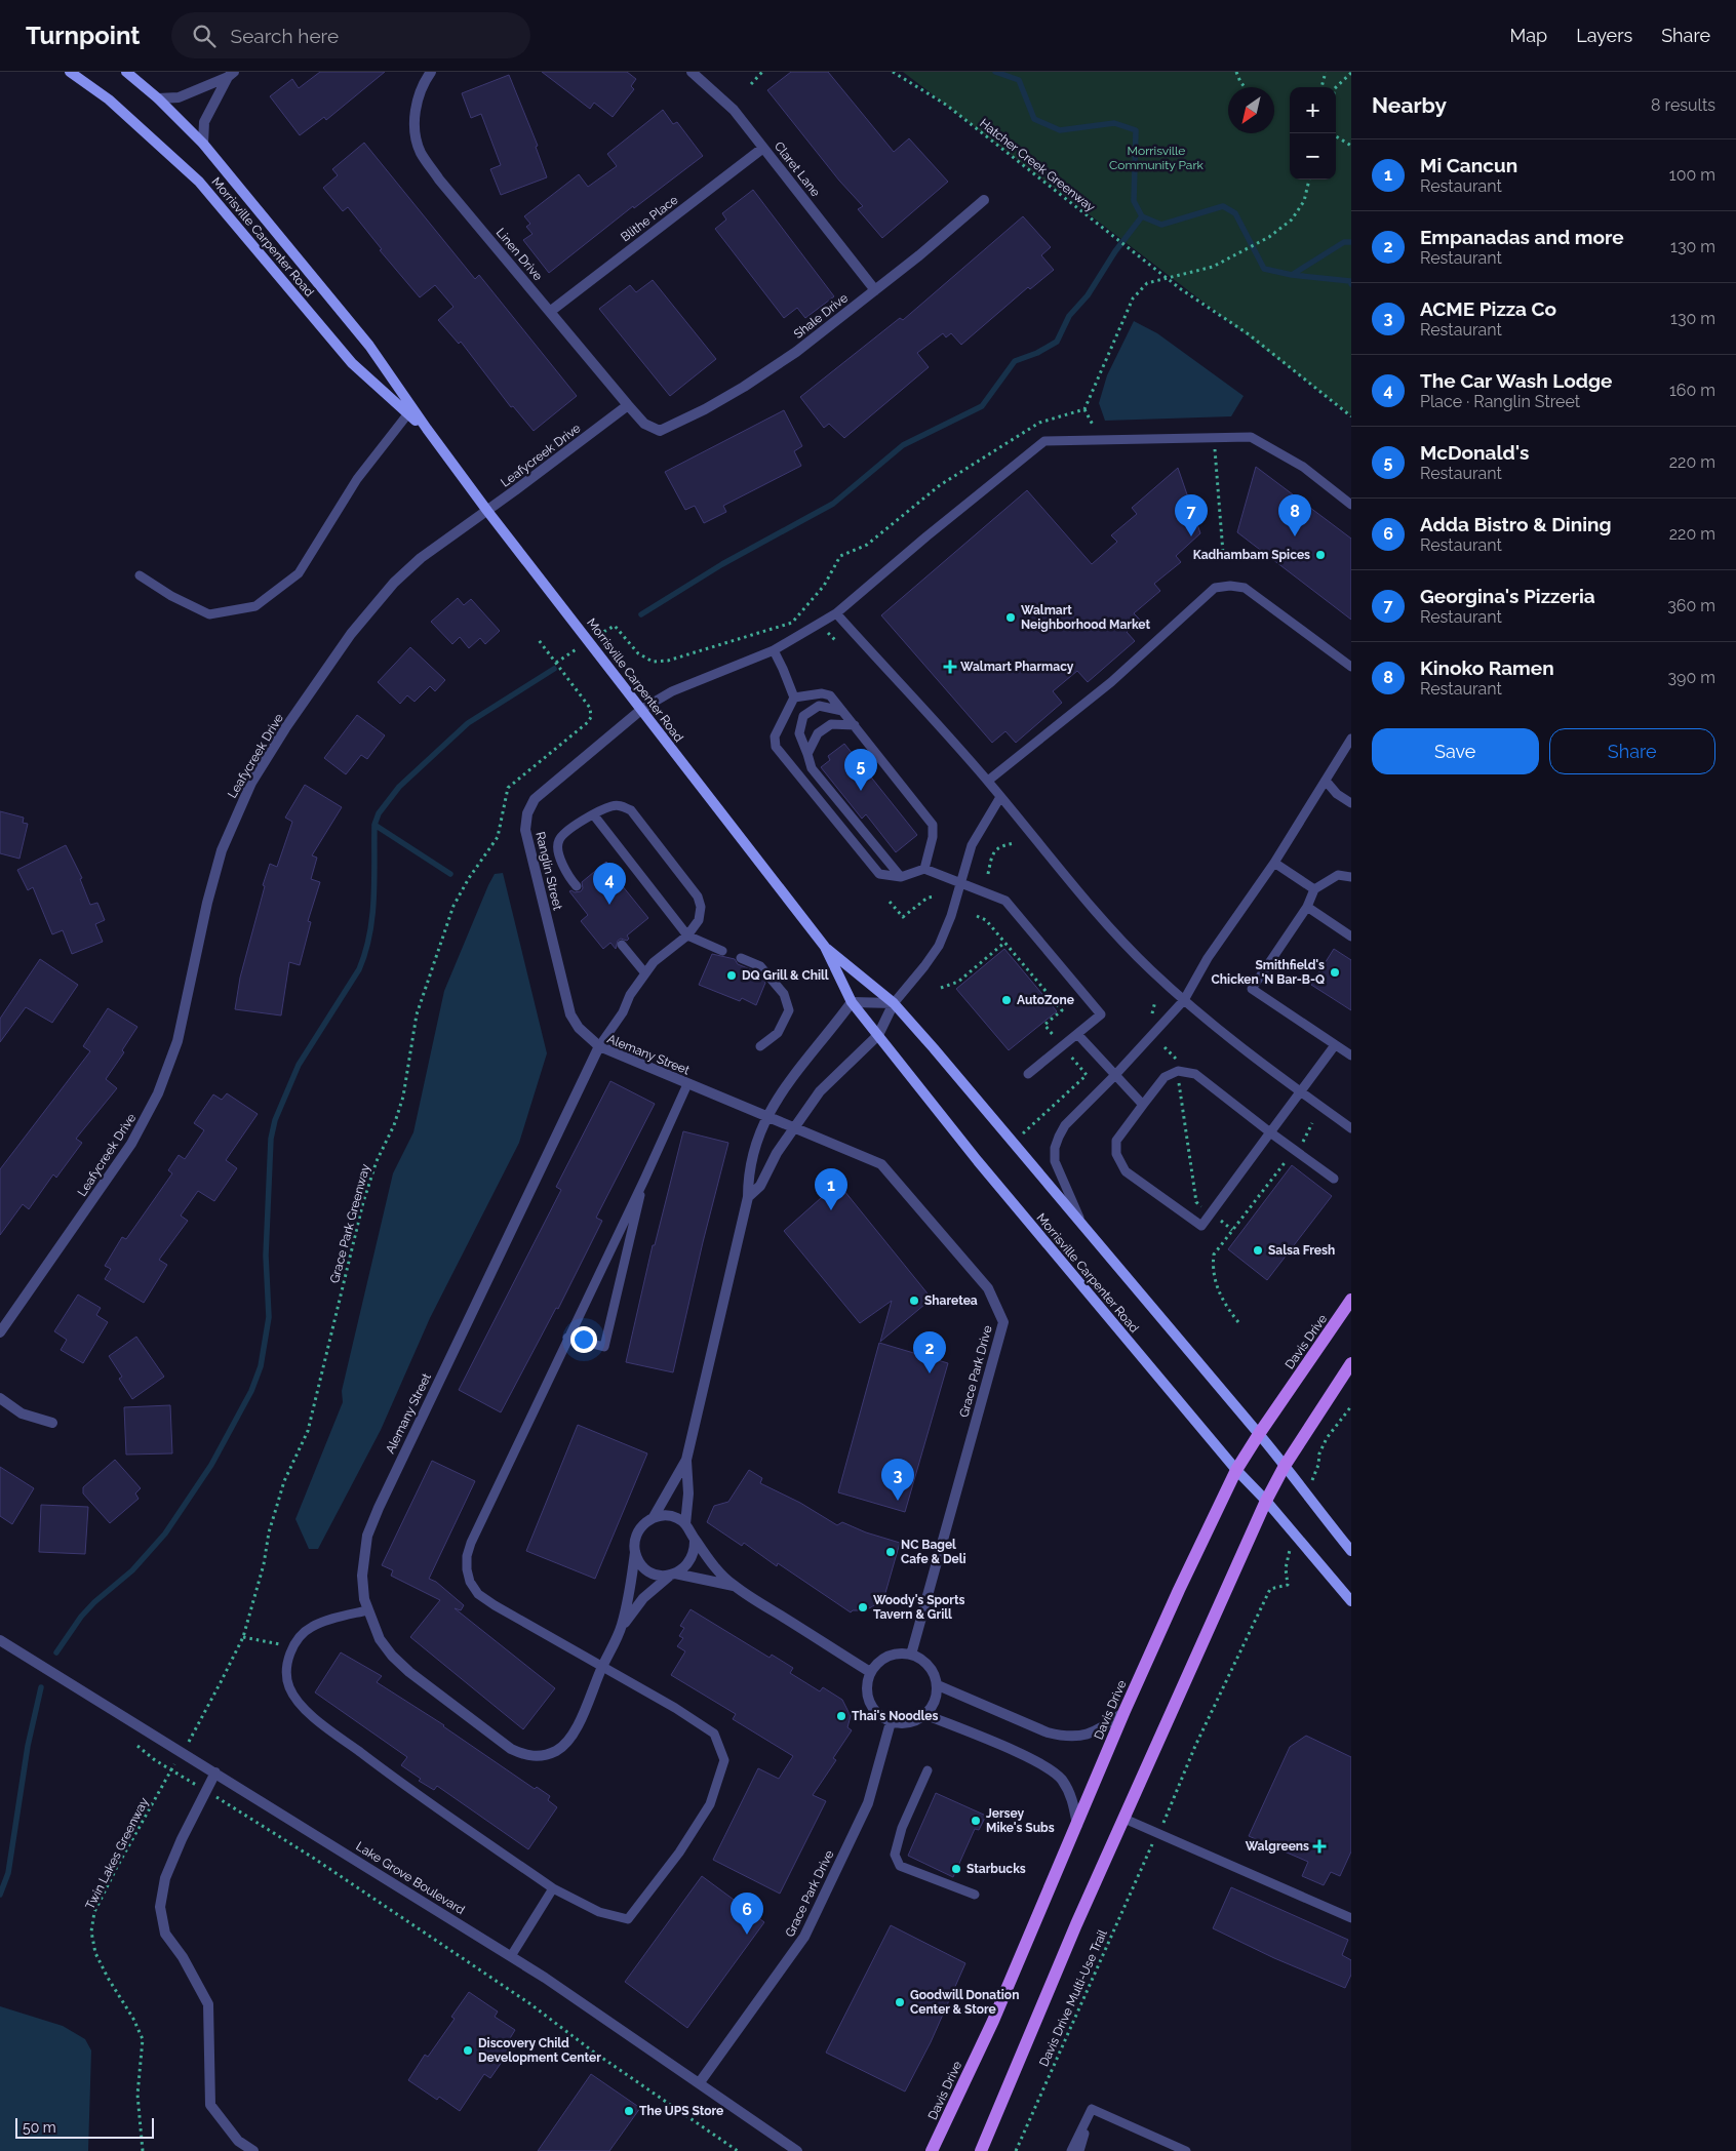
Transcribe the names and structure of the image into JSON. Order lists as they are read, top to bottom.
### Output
{
  "streets": {
    "main road": ["Morrisville Carpenter Road", "Davis Drive"],
    "street": [
      "Claret Lane",
      "Blithe Place",
      "Linen Drive",
      "Shale Drive",
      "Leafycreek Drive",
      "Ranglin Street",
      "Alemany Street",
      "Grace Park Drive",
      "Lake Grove Boulevard"
    ],
    "path": [
      "Hatcher Creek Greenway",
      "Grace Park Greenway",
      "Twin Lakes Greenway",
      "Davis Drive Multi-Use Trail"
    ]
  },
  "crossings": [
    ["Claret Lane", "Blithe Place"],
    ["Claret Lane", "Shale Drive"],
    ["Blithe Place", "Linen Drive"],
    ["Morrisville Carpenter Road", "Leafycreek Drive"],
    ["Morrisville Carpenter Road", "Ranglin Street"],
    ["Morrisville Carpenter Road", "Davis Drive"],
    ["Linen Drive", "Shale Drive"],
    ["Linen Drive", "Leafycreek Drive"],
    ["Ranglin Street", "Alemany Street"],
    ["Alemany Street", "Grace Park Drive"],
    ["Grace Park Drive", "Lake Grove Boulevard"]
  ],
  "parks": ["Morrisville Community Park"],
  "places": {
    "other": [
      "Kadhambam Spices",
      "Walmart Neighborhood Market",
      "Smithfield's Chicken 'N Bar-B-Q",
      "DQ Grill & Chill",
      "AutoZone",
      "Salsa Fresh",
      "Sharetea",
      "NC Bagel Cafe & Deli",
      "Woody's Sports Tavern & Grill",
      "Thai's Noodles",
      "Jersey Mike's Subs",
      "Starbucks",
      "Goodwill Donation Center & Store",
      "Discovery Child Development Center",
      "The UPS Store"
    ],
    "health": ["Walmart Pharmacy", "Walgreens"]
  },
  "scale_bar": "50 m",
  "north": "bottom left",
  "page": {
    "header": "Turnpoint",
    "search": "Search here",
    "nav": ["Map", "Layers", "Share"],
    "heading": ["Nearby", "8 results"],
    "map_buttons": ["+", "−"],
    "list": [
      {
        "mark": "1",
        "name": "Mi Cancun",
        "note": "Restaurant",
        "value": "100 m"
      },
      {
        "mark": "2",
        "name": "Empanadas and more",
        "note": "Restaurant",
        "value": "130 m"
      },
      {
        "mark": "3",
        "name": "ACME Pizza Co",
        "note": "Restaurant",
        "value": "130 m"
      },
      {
        "mark": "4",
        "name": "The Car Wash Lodge",
        "note": "Place · Ranglin Street",
        "value": "160 m"
      },
      {
        "mark": "5",
        "name": "McDonald's",
        "note": "Restaurant",
        "value": "220 m"
      },
      {
        "mark": "6",
        "name": "Adda Bistro & Dining",
        "note": "Restaurant",
        "value": "220 m"
      },
      {
        "mark": "7",
        "name": "Georgina's Pizzeria",
        "note": "Restaurant",
        "value": "360 m"
      },
      {
        "mark": "8",
        "name": "Kinoko Ramen",
        "note": "Restaurant",
        "value": "390 m"
      }
    ],
    "pins": [
      "7",
      "8",
      "5",
      "4",
      "1",
      "2",
      "3",
      "6"
    ],
    "buttons": ["Save", "Share"],
    "scale": "50 m"
  }
}
